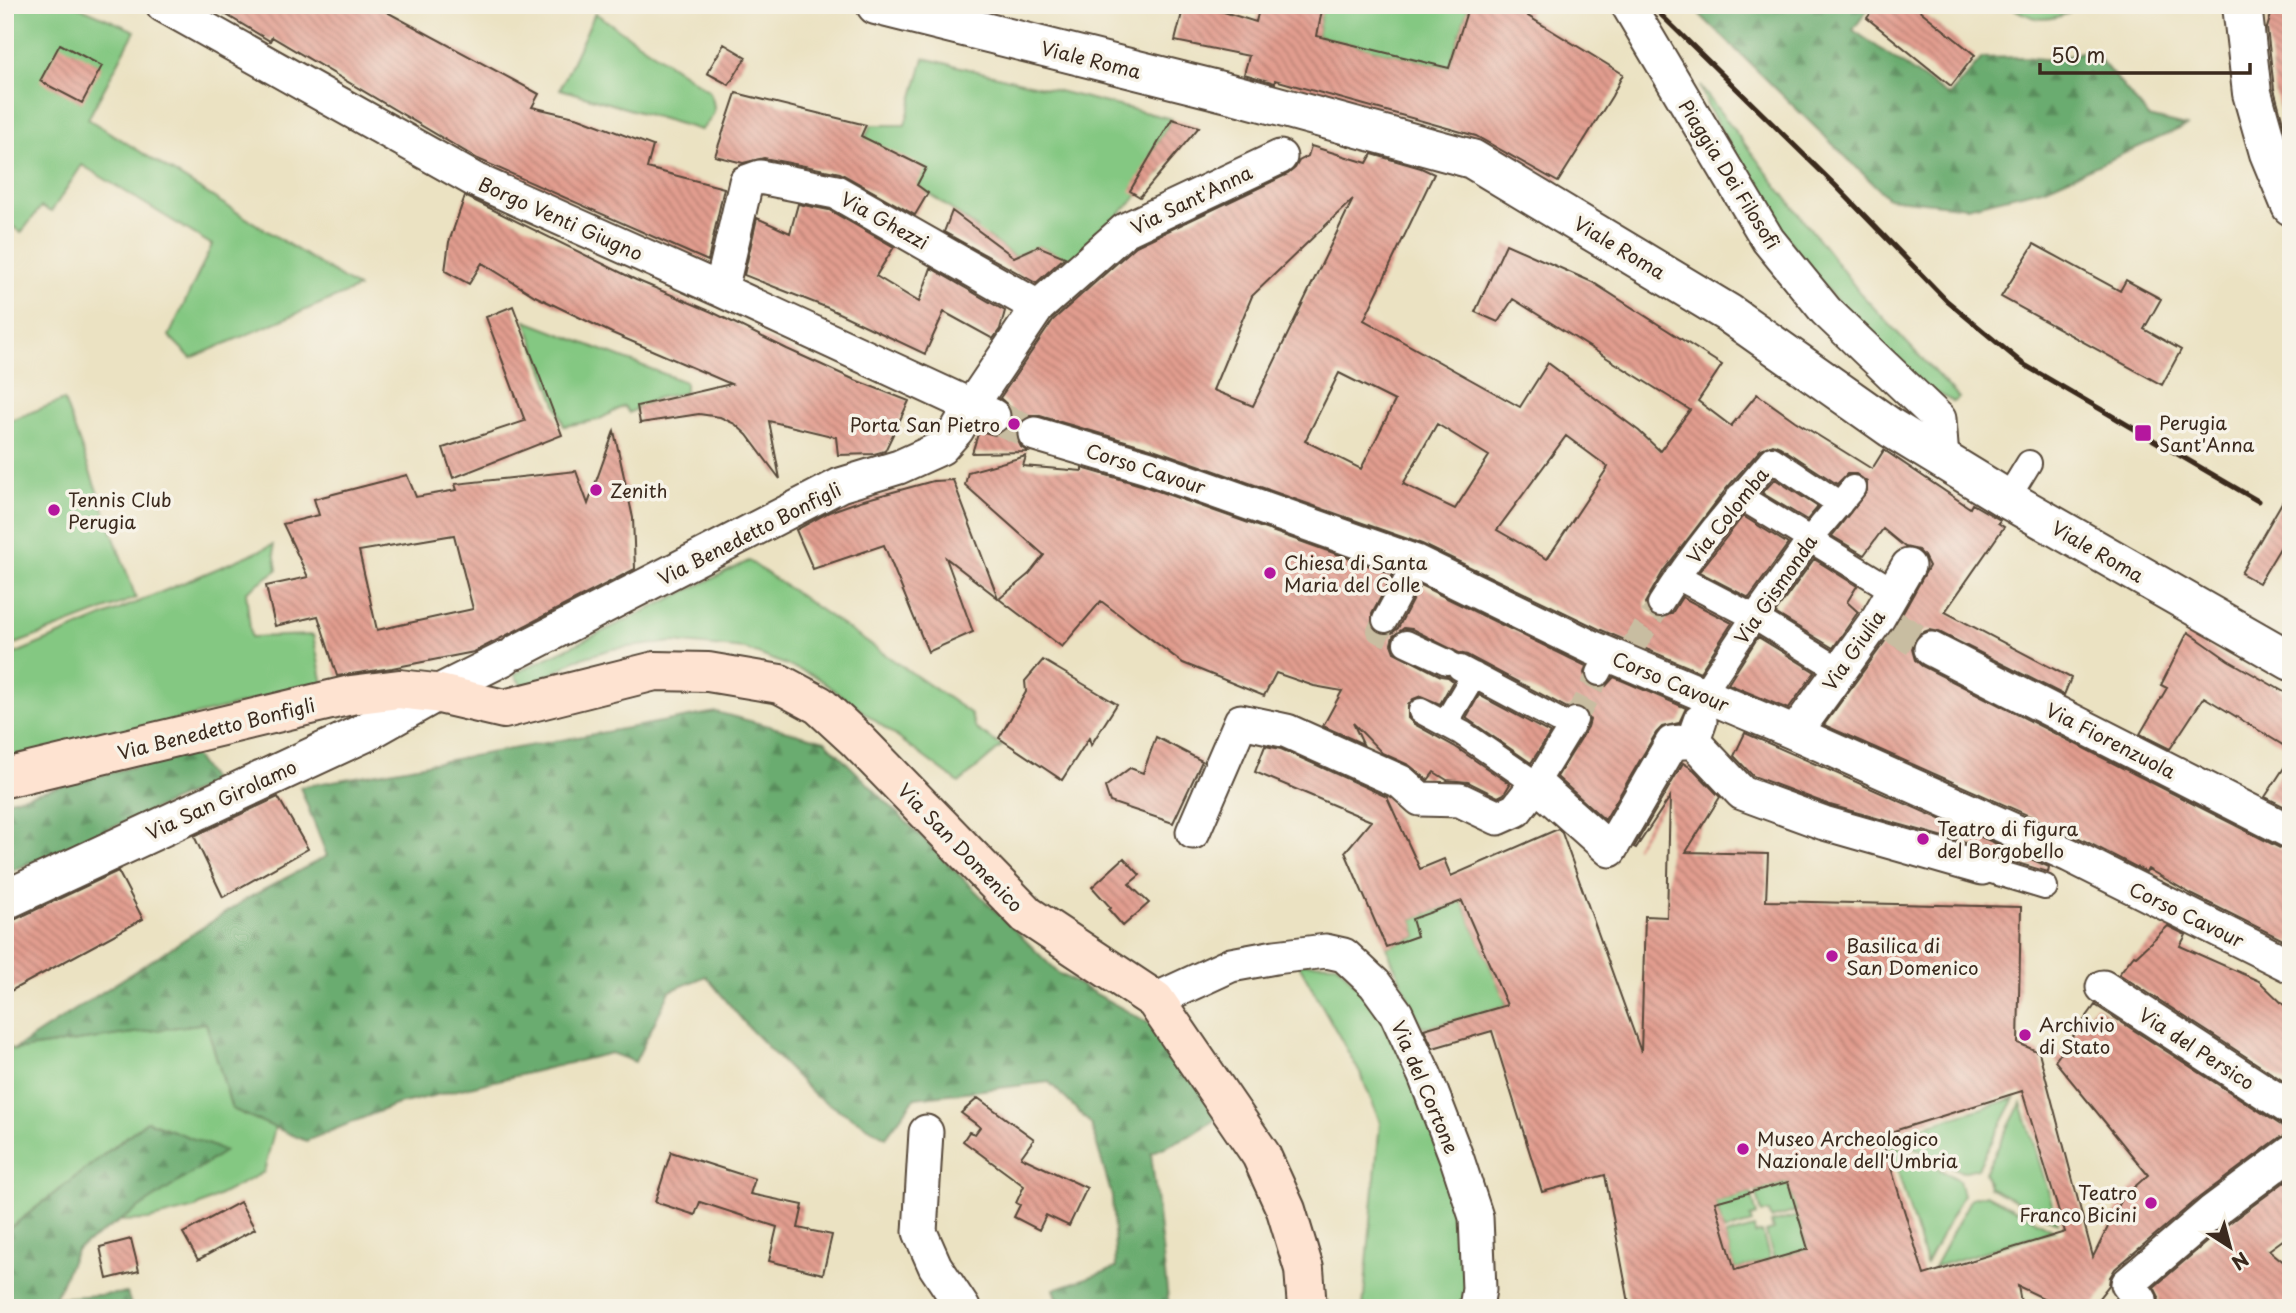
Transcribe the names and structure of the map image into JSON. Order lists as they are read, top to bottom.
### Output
{
  "streets": {
    "main road": ["Via Benedetto Bonfigli", "Via San Domenico"],
    "street": [
      "Viale Roma",
      "Piaggia Dei Filosofi",
      "Via Sant'Anna",
      "Borgo Venti Giugno",
      "Via Ghezzi",
      "Corso Cavour",
      "Via Colomba",
      "Via Gismonda",
      "Via Giulia",
      "Via Fiorenzuola",
      "Via San Girolamo",
      "Via del Persico",
      "Via del Cortone"
    ]
  },
  "crossings": [
    ["Viale Roma", "Piaggia Dei Filosofi"],
    ["Via Sant'Anna", "Borgo Venti Giugno"],
    ["Via Sant'Anna", "Via Ghezzi"],
    ["Via Sant'Anna", "Via Benedetto Bonfigli"],
    ["Borgo Venti Giugno", "Via Ghezzi"],
    ["Borgo Venti Giugno", "Via Benedetto Bonfigli"],
    ["Corso Cavour", "Via Gismonda"],
    ["Corso Cavour", "Via Giulia"],
    ["Via Colomba", "Via Gismonda"],
    ["Via Benedetto Bonfigli", "Via San Girolamo"],
    ["Via Benedetto Bonfigli", "Via San Domenico"],
    ["Via San Girolamo", "Via San Domenico"],
    ["Via San Domenico", "Via del Cortone"]
  ],
  "places": {
    "other": [
      "Porta San Pietro",
      "Zenith",
      "Tennis Club Perugia",
      "Chiesa di Santa Maria del Colle",
      "Teatro di figura del Borgobello",
      "Basilica di San Domenico",
      "Archivio di Stato",
      "Museo Archeologico Nazionale dell'Umbria",
      "Teatro Franco Bicini"
    ],
    "transit": ["Perugia Sant'Anna"]
  },
  "scale_bar": "50 m",
  "north": "bottom right"
}
